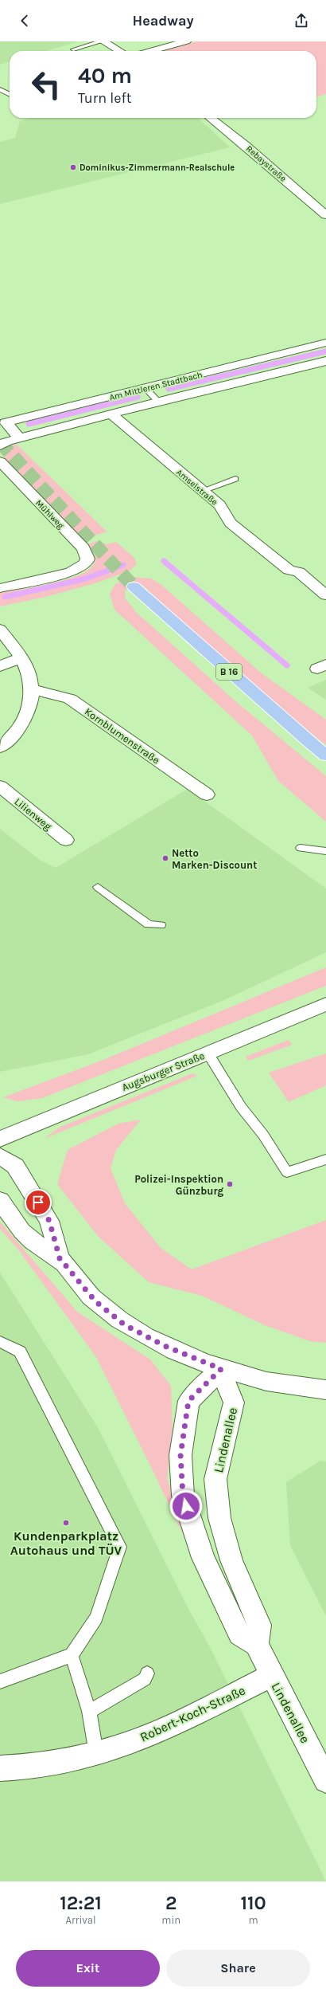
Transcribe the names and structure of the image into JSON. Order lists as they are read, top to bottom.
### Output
{
  "streets": {
    "main road": ["B 16"],
    "street": [
      "Rebaystraße",
      "Am Mittleren Stadtbach",
      "Amselstraße",
      "Mühlweg",
      "Kornblumenstraße",
      "Lilienweg",
      "Augsburger Straße",
      "Lindenallee",
      "Robert-Koch-Straße"
    ]
  },
  "crossings": [
    ["Am Mittleren Stadtbach", "Amselstraße"],
    ["Lindenallee", "Robert-Koch-Straße"]
  ],
  "places": [
    "Dominikus-Zimmermann-Realschule",
    "Netto Marken-Discount",
    "Polizei-Inspektion Günzburg",
    "Kundenparkplatz Autohaus und TÜV"
  ],
  "page": {
    "header": "Headway",
    "turn": ["40 m", "Turn left"],
    "eta": [
      "12:21",
      "Arrival",
      "2",
      "min",
      "110",
      "m"
    ],
    "buttons": ["Exit", "Share"]
  }
}
